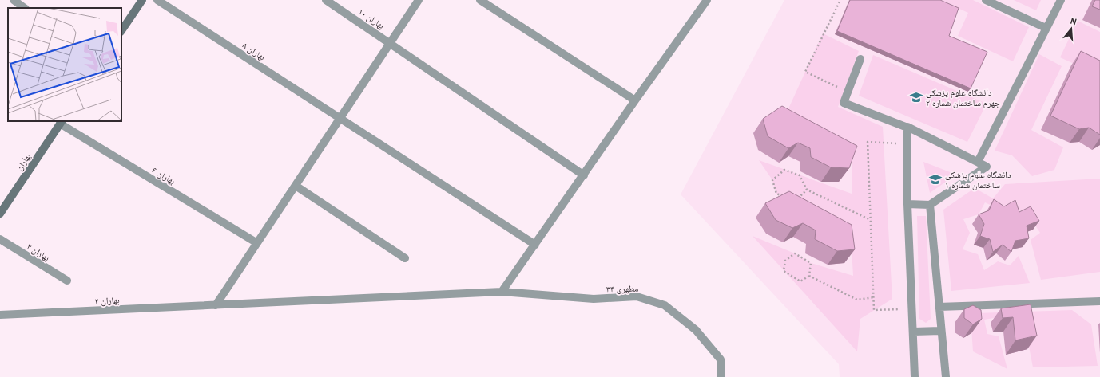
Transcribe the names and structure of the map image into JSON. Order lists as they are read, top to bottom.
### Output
{
  "streets": {
    "street": [
      "بهاران ۱۰",
      "بهاران ۸",
      "بهاران",
      "بهاران ۶",
      "بهاران ۴",
      "مطهری ۳۴",
      "بهاران ۲"
    ]
  },
  "crossings": [
    ["بهاران", "بهاران ۶"],
    ["مطهری ۳۴", "بهاران ۲"]
  ],
  "places": {
    "school or university": ["دانشگاه علوم پزشکی جهرم ساختمان شماره ۲", "دانشگاه علوم پزشکی ساختمان شماره ۱"]
  },
  "north": "top"
}
